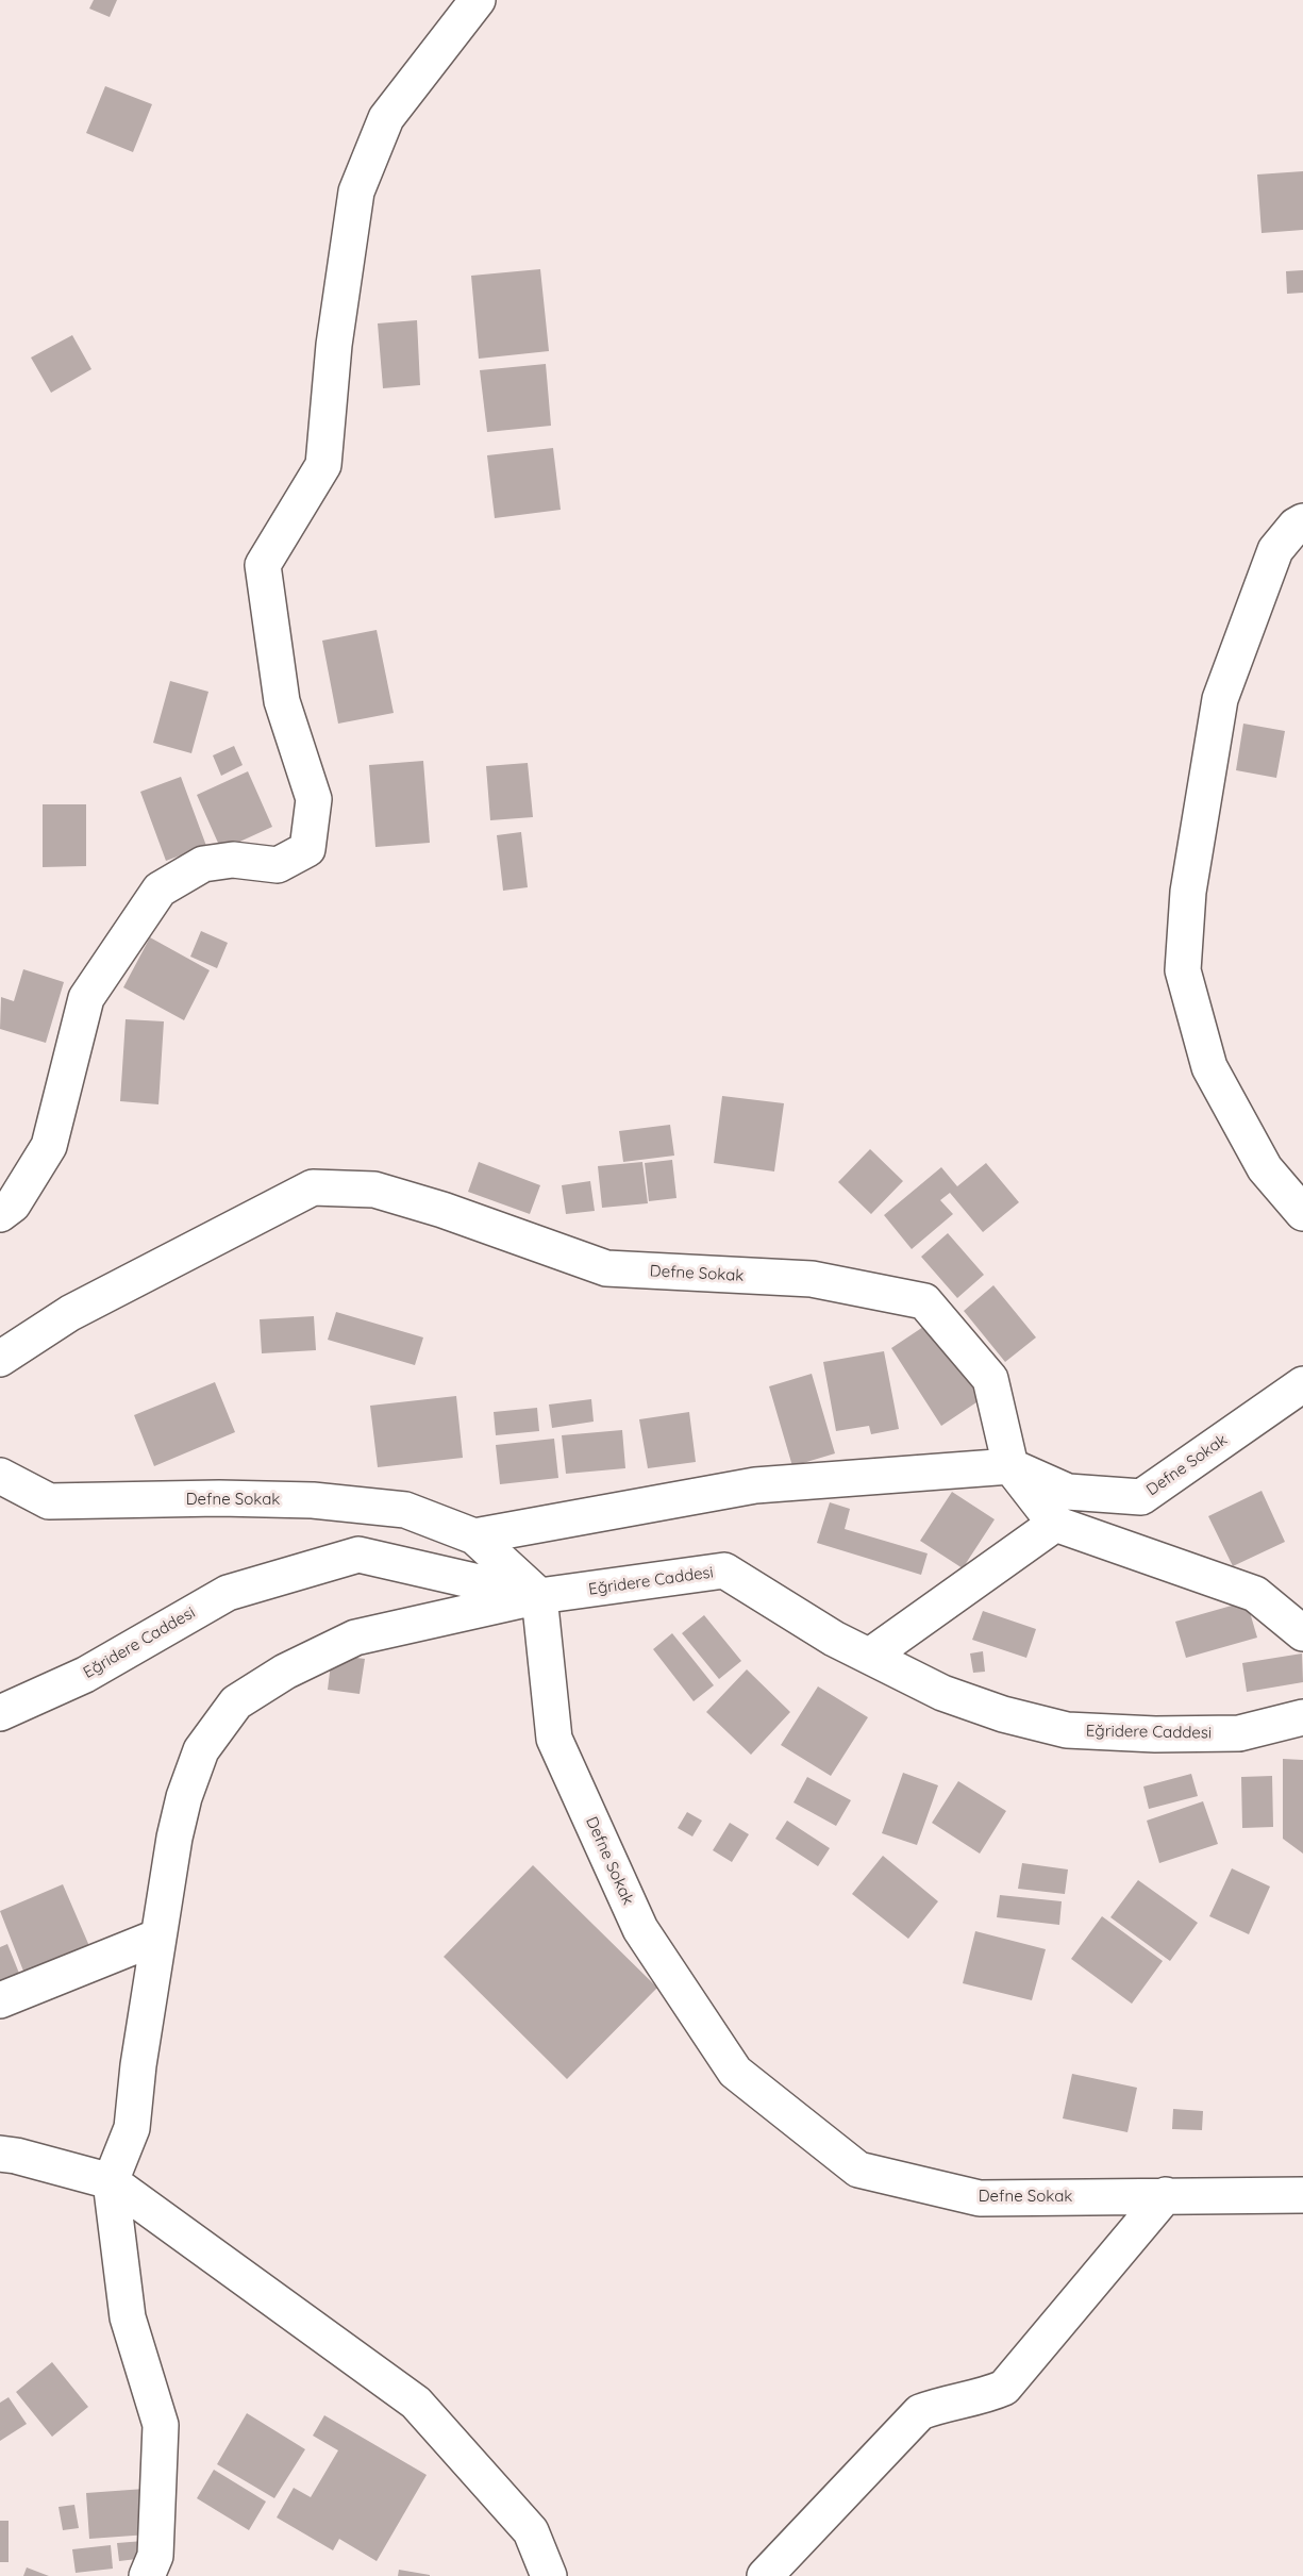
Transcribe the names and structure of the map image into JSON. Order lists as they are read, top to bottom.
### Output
{
  "streets": {
    "street": ["Defne Sokak", "Eğridere Caddesi"]
  },
  "crossings": [
    ["Defne Sokak", "Eğridere Caddesi"]
  ]
}
